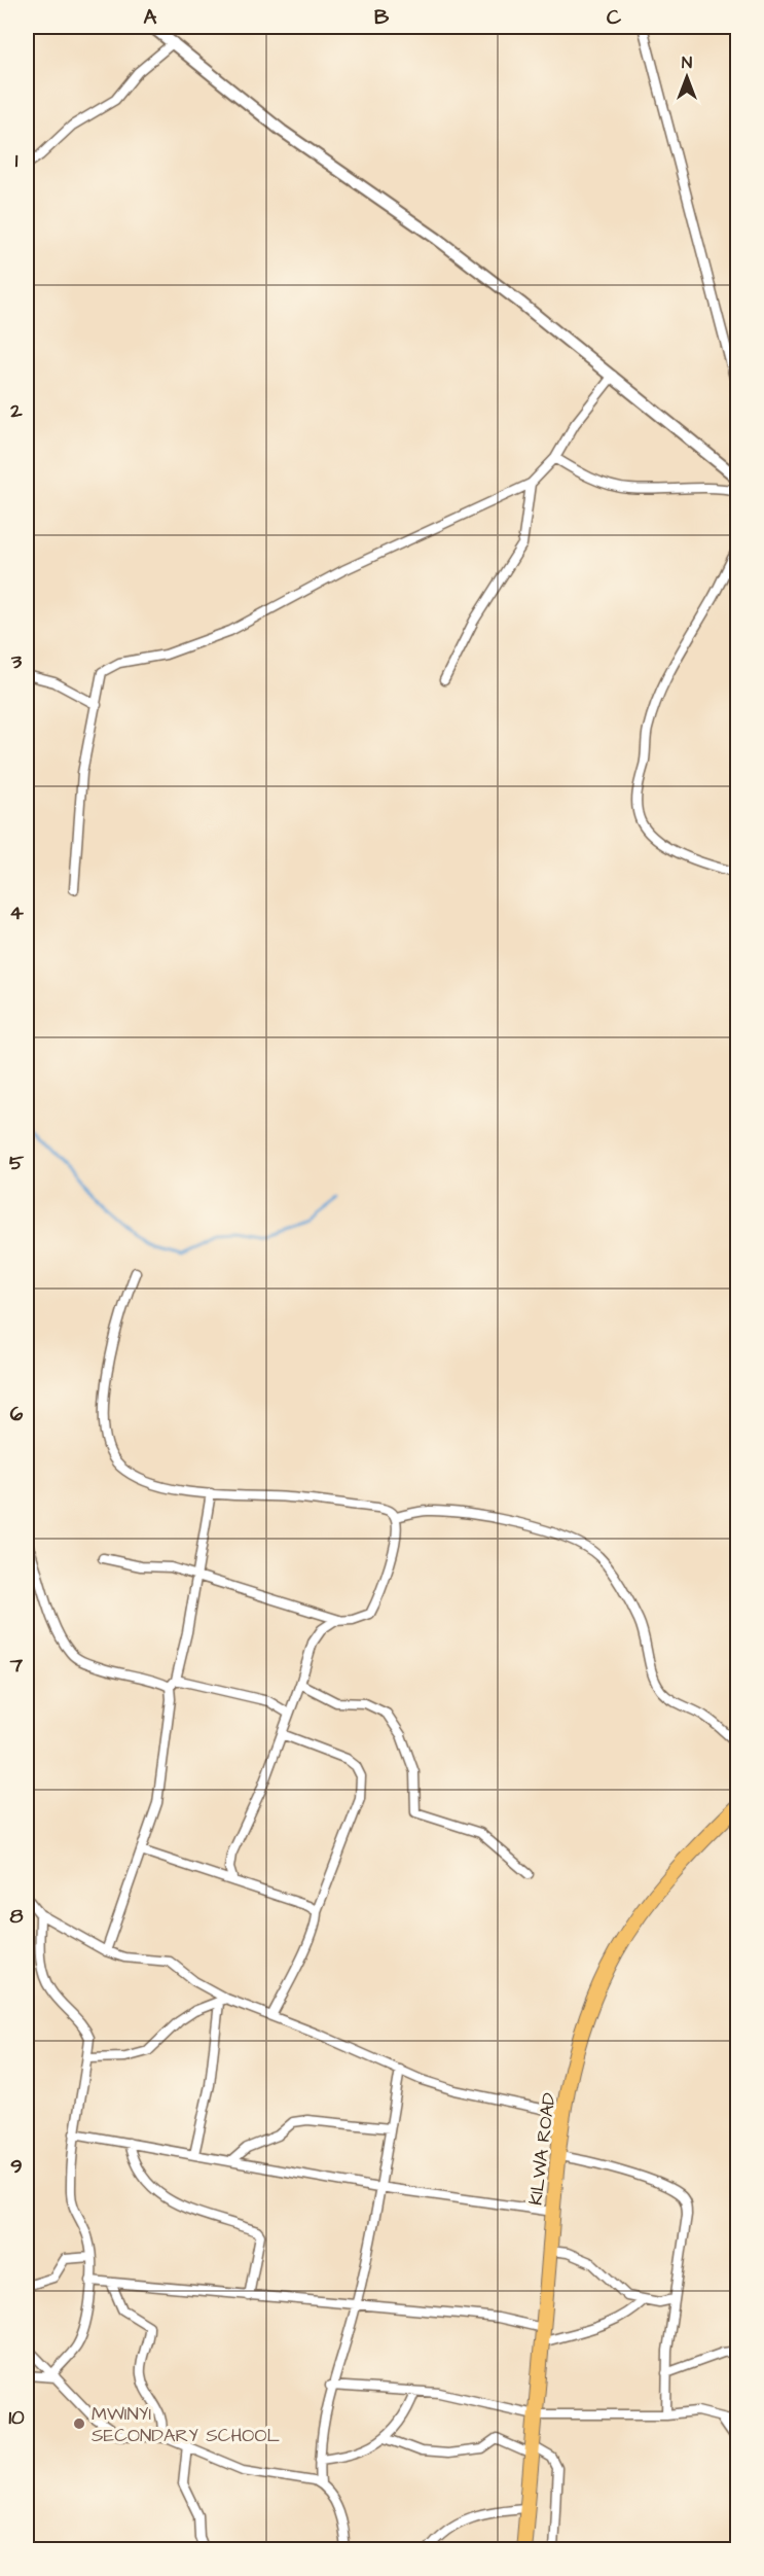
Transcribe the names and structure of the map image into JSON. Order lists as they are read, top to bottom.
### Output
{
  "streets": {
    "highway": ["KILWA ROAD"]
  },
  "places": ["MWINYI SECONDARY SCHOOL"],
  "north": "top",
  "grid": {
    "columns": ["A", "B", "C"],
    "rows": [
      "1",
      "2",
      "3",
      "4",
      "5",
      "6",
      "7",
      "8",
      "9",
      "10"
    ]
  }
}
